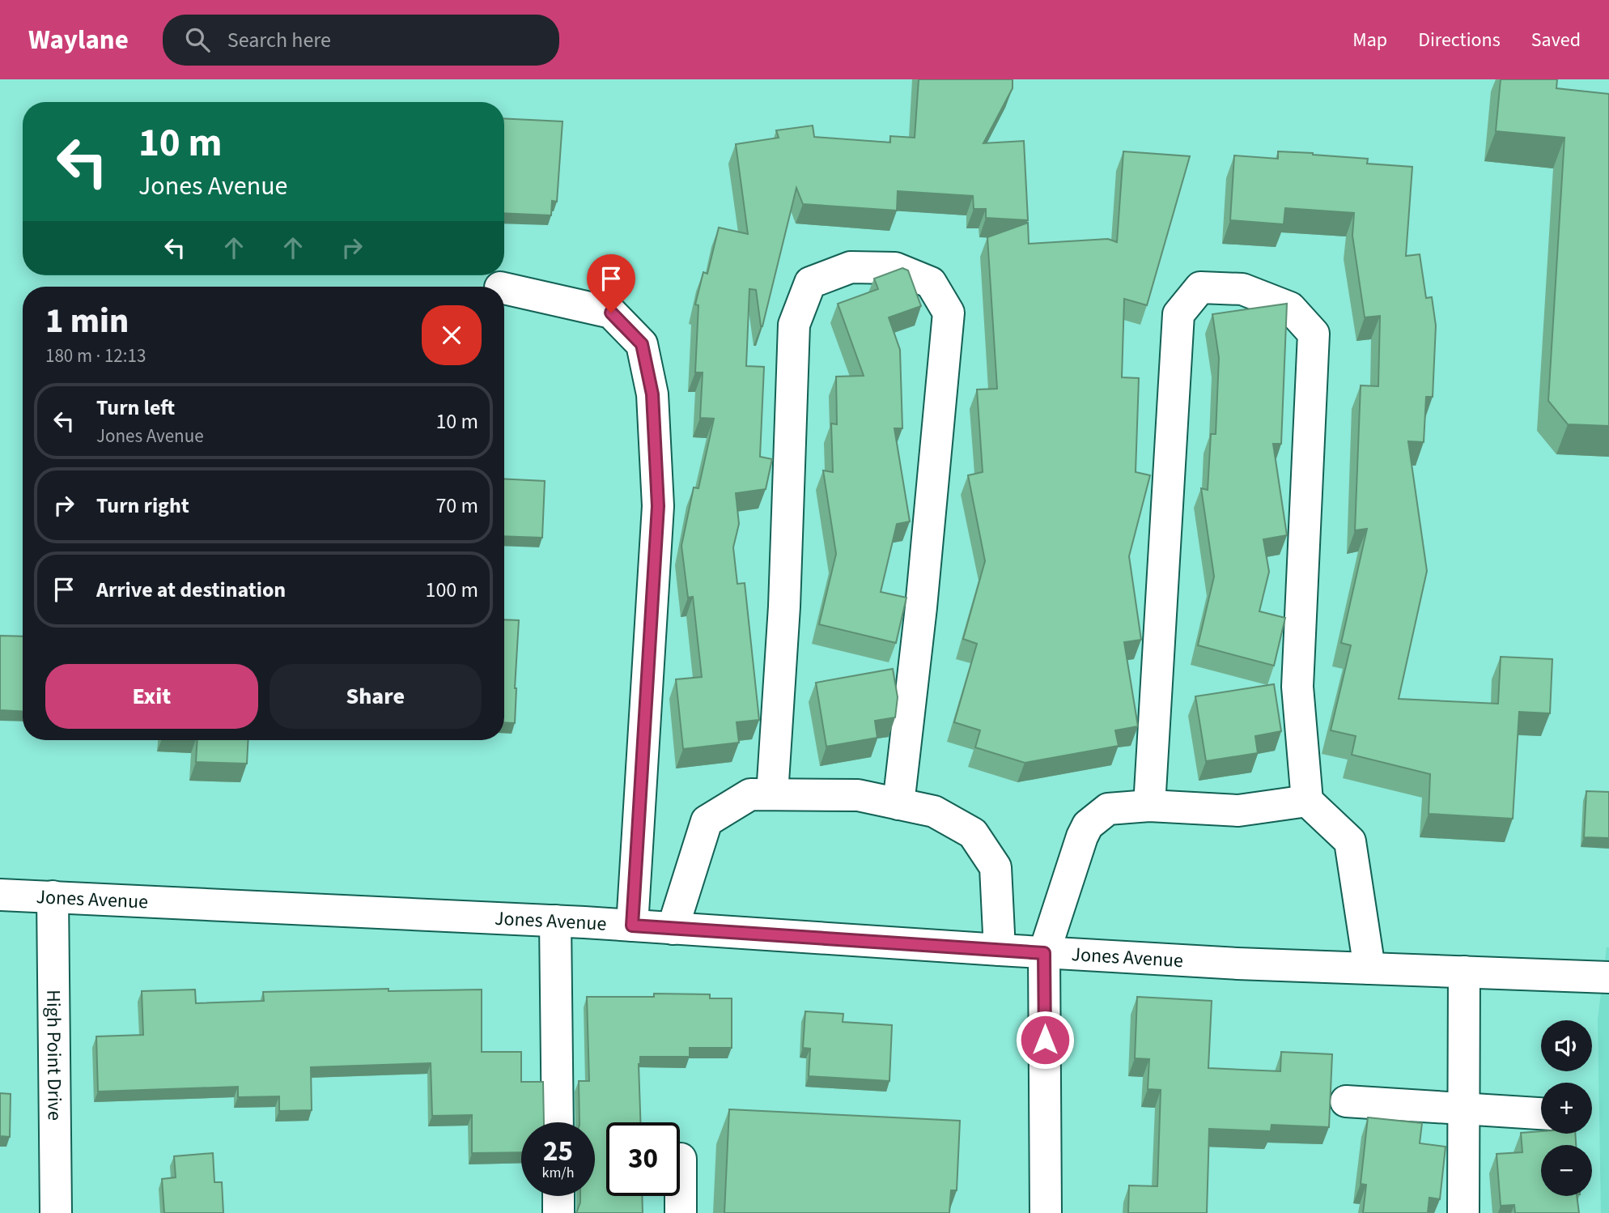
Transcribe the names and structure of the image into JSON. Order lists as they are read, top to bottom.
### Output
{
  "streets": {
    "street": ["Jones Avenue", "High Point Drive"]
  },
  "crossings": [
    ["Jones Avenue", "High Point Drive"]
  ],
  "page": {
    "header": "Waylane",
    "search": "Search here",
    "nav": ["Map", "Directions", "Saved"],
    "turn": ["10 m", "Jones Avenue"],
    "heading": ["1 min", "180 m · 12:13"],
    "list": [
      {
        "name": "Turn left",
        "note": "Jones Avenue",
        "value": "10 m"
      },
      {
        "name": "Turn right",
        "value": "70 m"
      },
      {
        "name": "Arrive at destination",
        "value": "100 m"
      }
    ],
    "buttons": ["Exit", "Share"],
    "map_buttons": ["+", "−"],
    "speed": "25 km/h",
    "limit": "30"
  }
}
